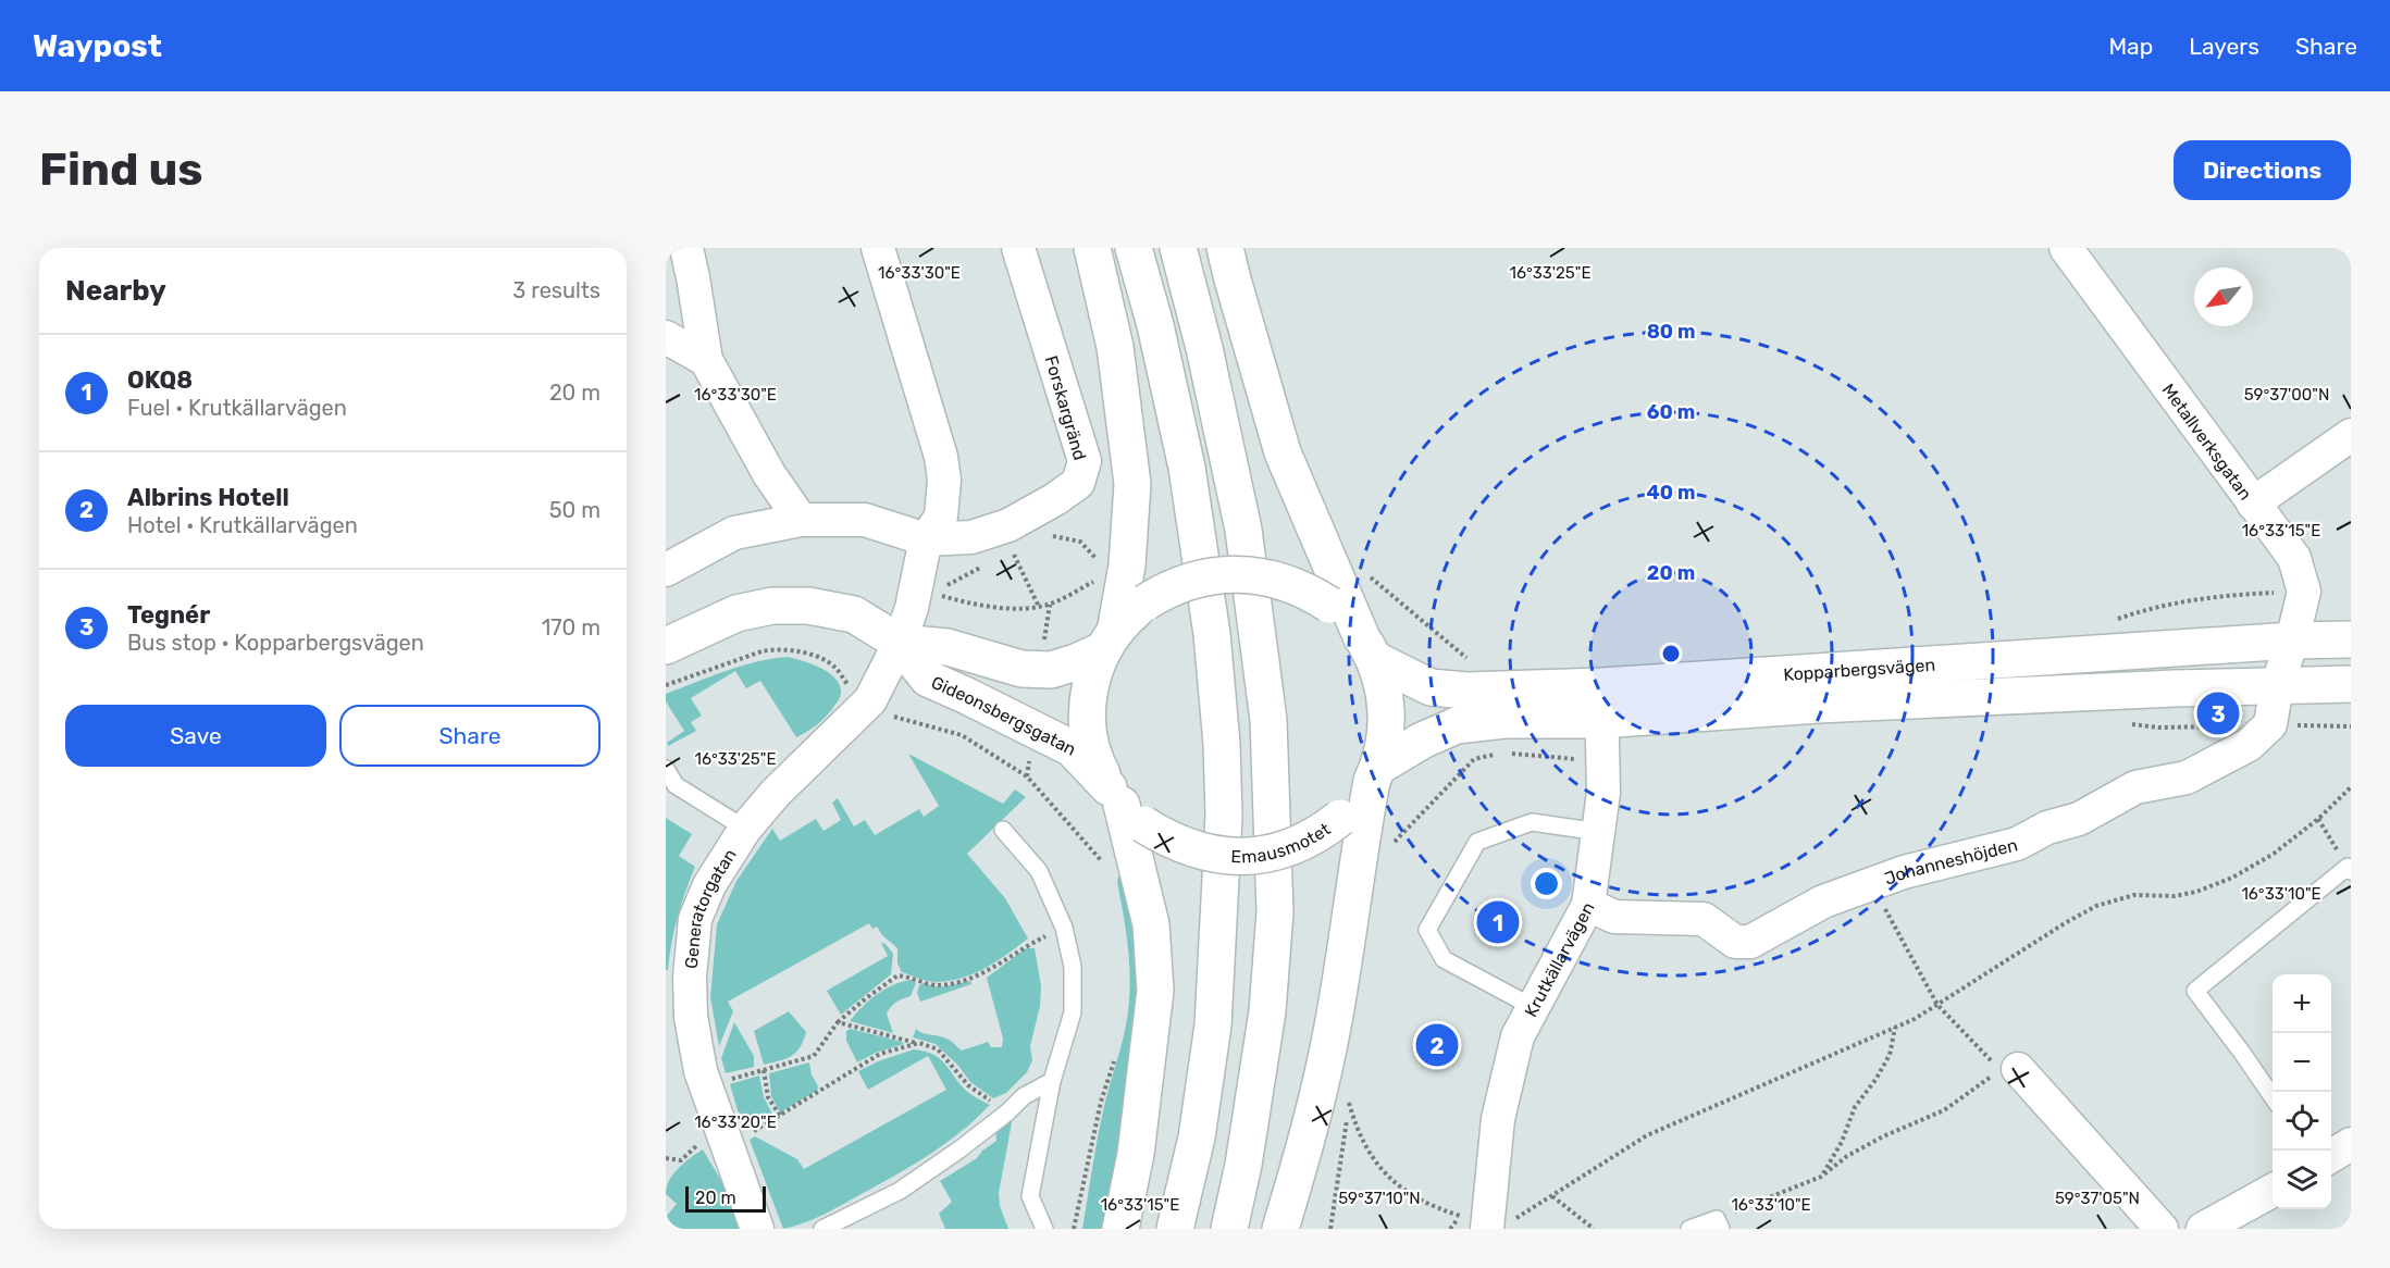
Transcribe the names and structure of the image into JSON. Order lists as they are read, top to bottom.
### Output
{
  "streets": {
    "main road": ["Kopparbergsvägen", "Gideonsbergsgatan", "Emausmotet"],
    "street": [
      "Forskargränd",
      "Metallverksgatan",
      "Johanneshöjden",
      "Generatorgatan",
      "Krutkällarvägen"
    ]
  },
  "crossings": [
    ["Metallverksgatan", "Kopparbergsvägen"],
    ["Metallverksgatan", "Johanneshöjden"],
    ["Kopparbergsvägen", "Emausmotet"],
    ["Kopparbergsvägen", "Johanneshöjden"],
    ["Kopparbergsvägen", "Krutkällarvägen"],
    ["Gideonsbergsgatan", "Emausmotet"],
    ["Gideonsbergsgatan", "Generatorgatan"],
    ["Johanneshöjden", "Krutkällarvägen"]
  ],
  "scale_bar": "20 m",
  "north": "bottom left",
  "page": {
    "header": "Waypost",
    "nav": ["Map", "Layers", "Share"],
    "buttons": [
      "Directions",
      ["Save", "Share"]
    ],
    "title": "Find us",
    "heading": ["Nearby", "3 results"],
    "list": [
      {
        "mark": "1",
        "name": "OKQ8",
        "note": "Fuel · Krutkällarvägen",
        "value": "20 m"
      },
      {
        "mark": "2",
        "name": "Albrins Hotell",
        "note": "Hotel · Krutkällarvägen",
        "value": "50 m"
      },
      {
        "mark": "3",
        "name": "Tegnér",
        "note": "Bus stop · Kopparbergsvägen",
        "value": "170 m"
      }
    ],
    "pins": ["3", "1", "2"],
    "map_buttons": ["+", "−"],
    "scale": "20 m"
  },
  "coordinates": [
    "16°33'30\"E",
    "16°33'25\"E",
    "59°37'00\"N",
    "16°33'15\"E",
    "16°33'10\"E",
    "16°33'20\"E",
    "59°37'10\"N",
    "59°37'05\"N"
  ],
  "rings": [
    "80 m",
    "60 m",
    "40 m",
    "20 m"
  ]
}
